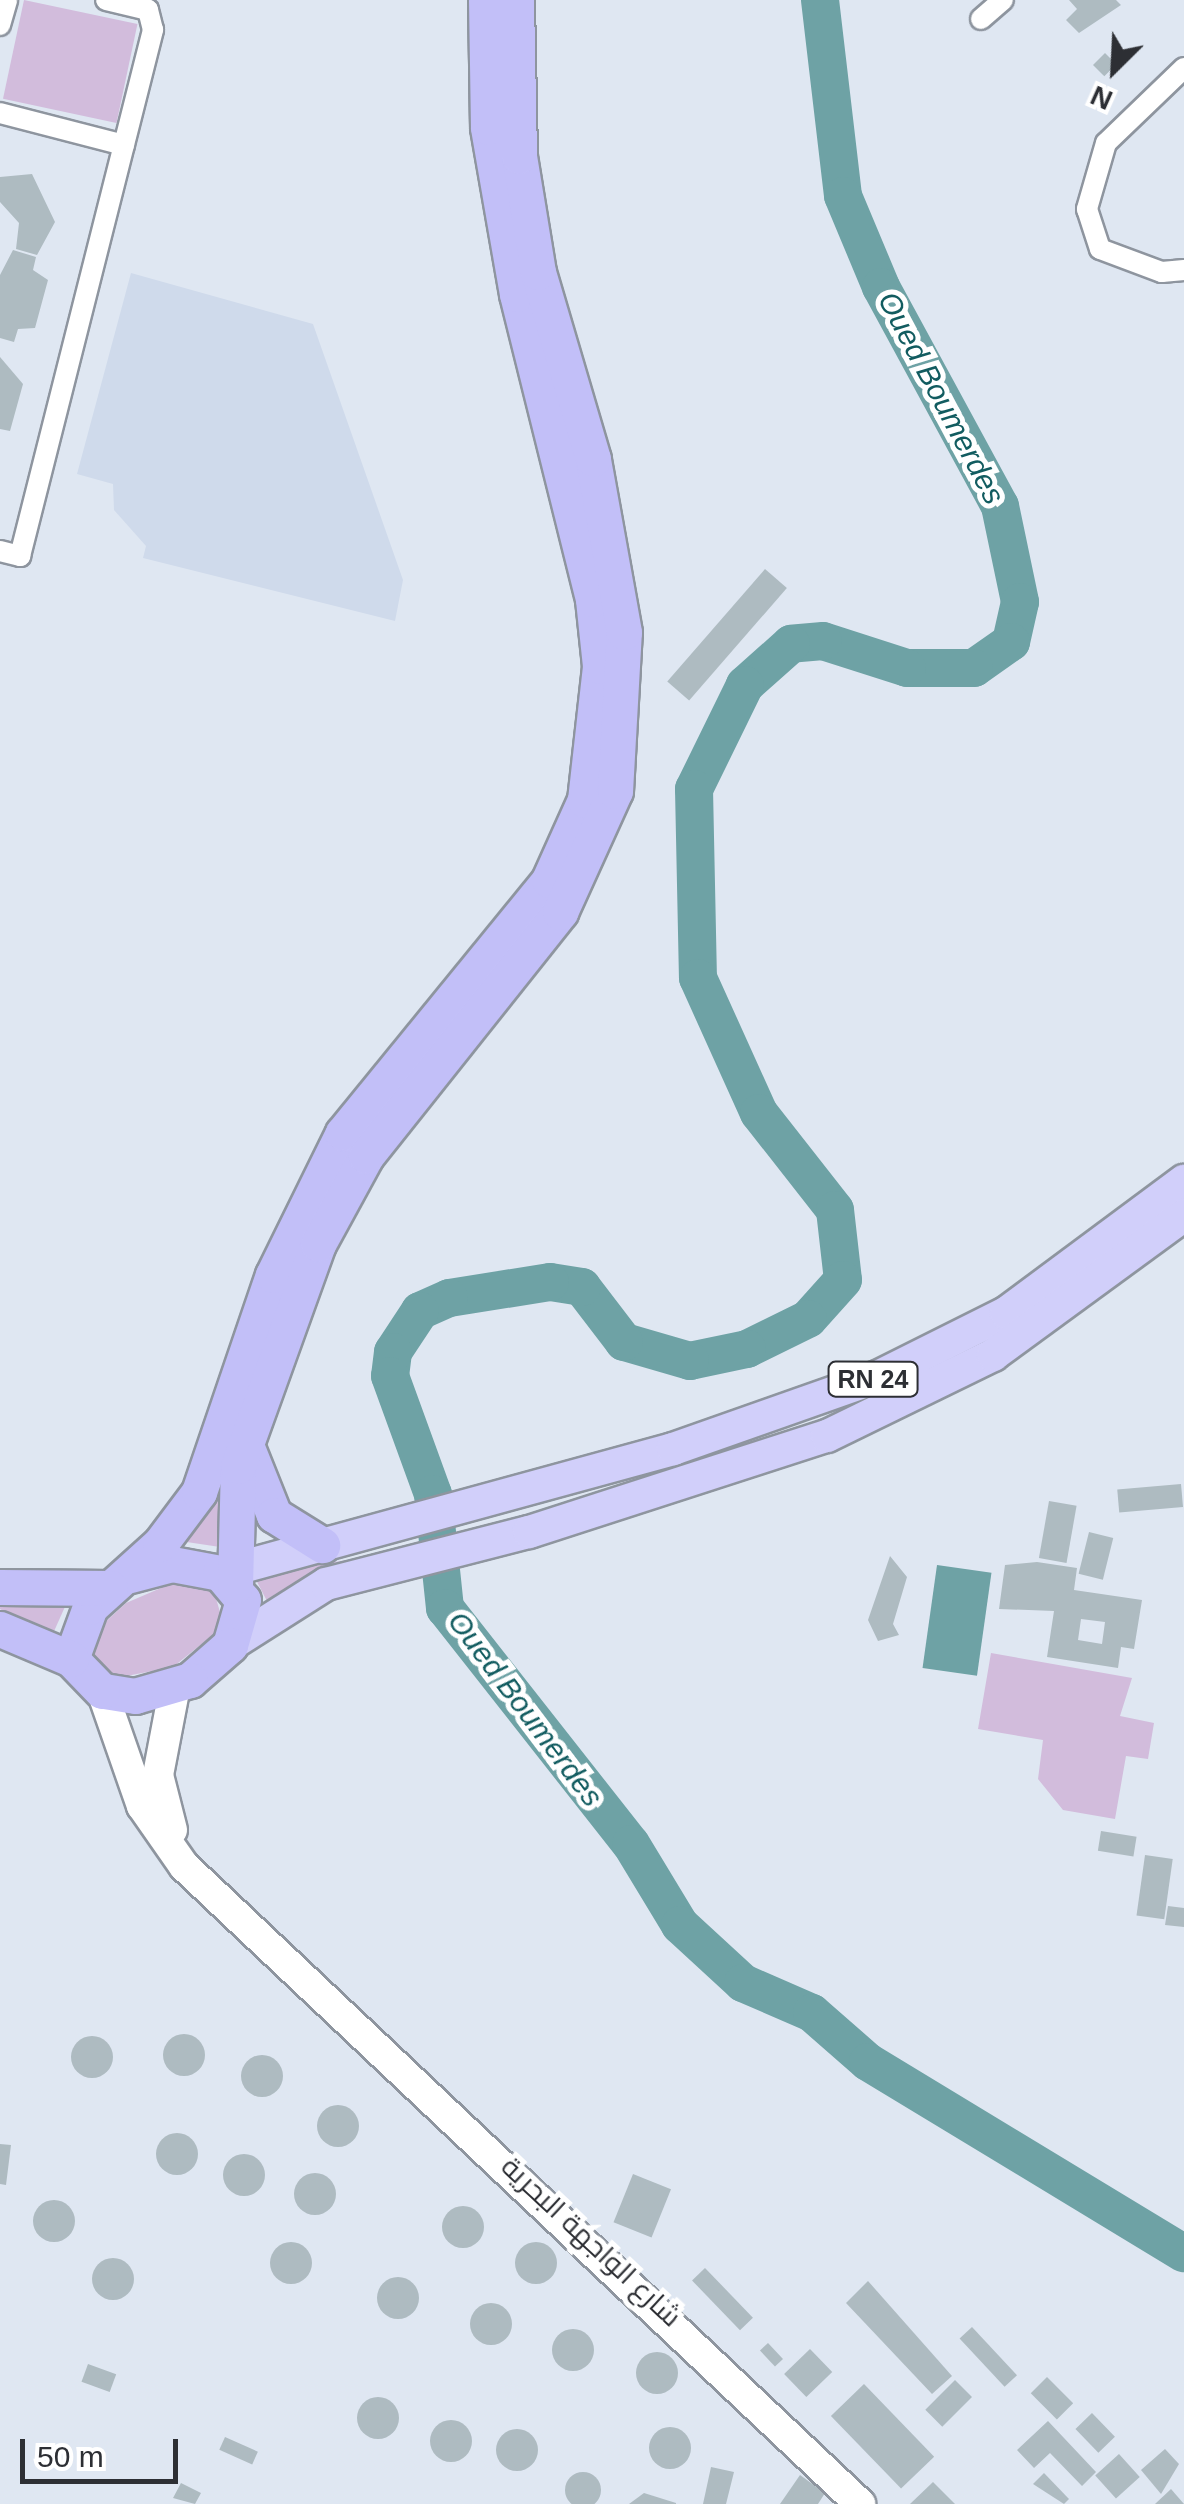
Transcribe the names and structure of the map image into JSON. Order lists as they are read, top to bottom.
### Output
{
  "streets": {
    "main road": ["RN 24", "شارع الواجهة البحرية"]
  },
  "crossings": [
    ["RN 24", "شارع الواجهة البحرية"]
  ],
  "water": ["Oued Boumerdes"],
  "scale_bar": "50 m",
  "north": "bottom left"
}
